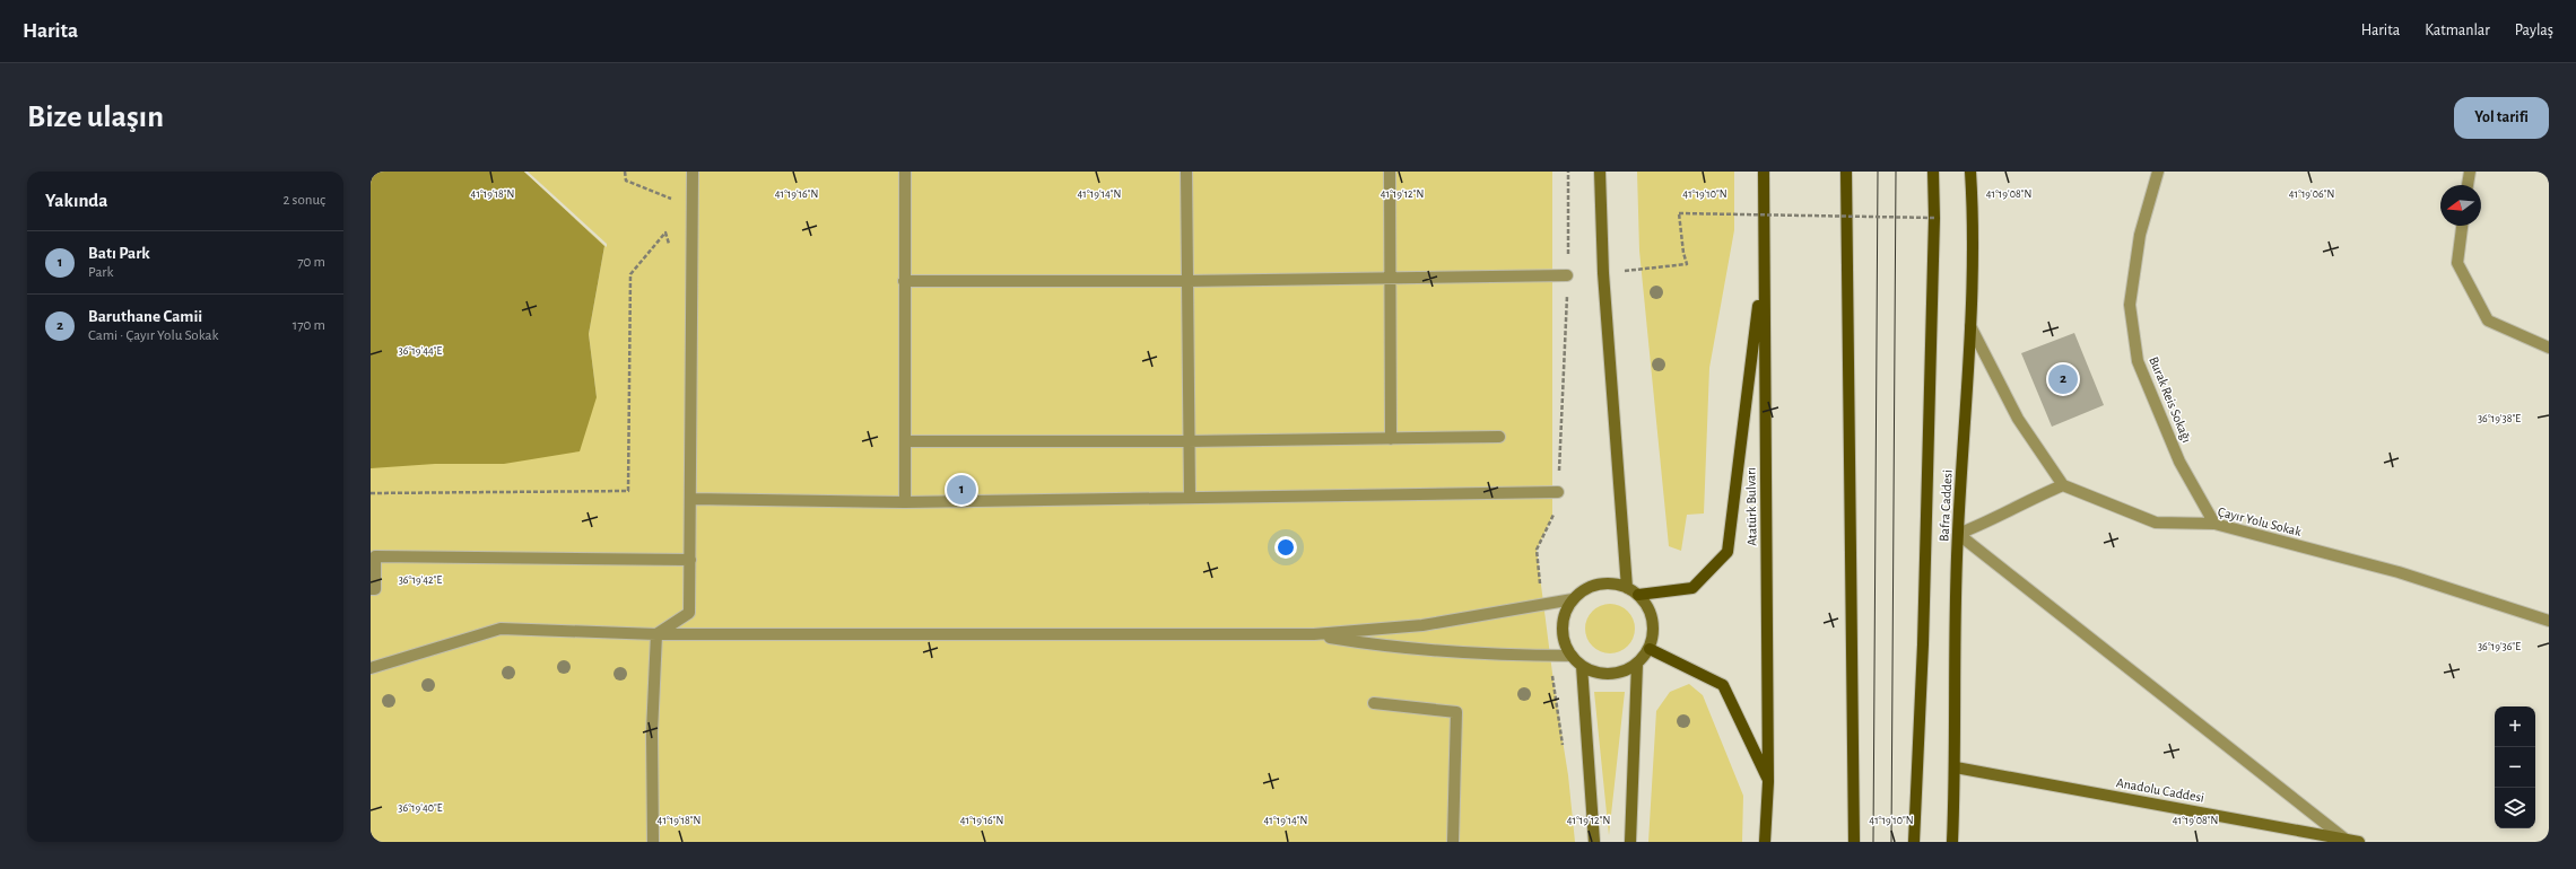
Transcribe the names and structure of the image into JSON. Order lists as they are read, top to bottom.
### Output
{
  "streets": {
    "main road": ["Bafra Caddesi", "Atatürk Bulvarı", "Anadolu Caddesi"],
    "street": ["Burak Reis Sokağı", "Çayır Yolu Sokak"]
  },
  "crossings": [
    ["Burak Reis Sokağı", "Çayır Yolu Sokak"],
    ["Bafra Caddesi", "Anadolu Caddesi"]
  ],
  "north": "left",
  "page": {
    "header": "Harita",
    "nav": ["Harita", "Katmanlar", "Paylaş"],
    "buttons": "Yol tarifi",
    "title": "Bize ulaşın",
    "heading": ["Yakında", "2 sonuç"],
    "list": [
      {
        "mark": "1",
        "name": "Batı Park",
        "note": "Park",
        "value": "70 m"
      },
      {
        "mark": "2",
        "name": "Baruthane Camii",
        "note": "Cami · Çayır Yolu Sokak",
        "value": "170 m"
      }
    ],
    "pins": ["2", "1"],
    "map_buttons": ["+", "−"]
  },
  "coordinates": [
    "41°19'18\"N",
    "41°19'16\"N",
    "41°19'14\"N",
    "41°19'12\"N",
    "41°19'10\"N",
    "41°19'08\"N",
    "41°19'06\"N",
    "36°19'44\"E",
    "36°19'38\"E",
    "36°19'42\"E",
    "36°19'36\"E",
    "36°19'40\"E"
  ]
}
